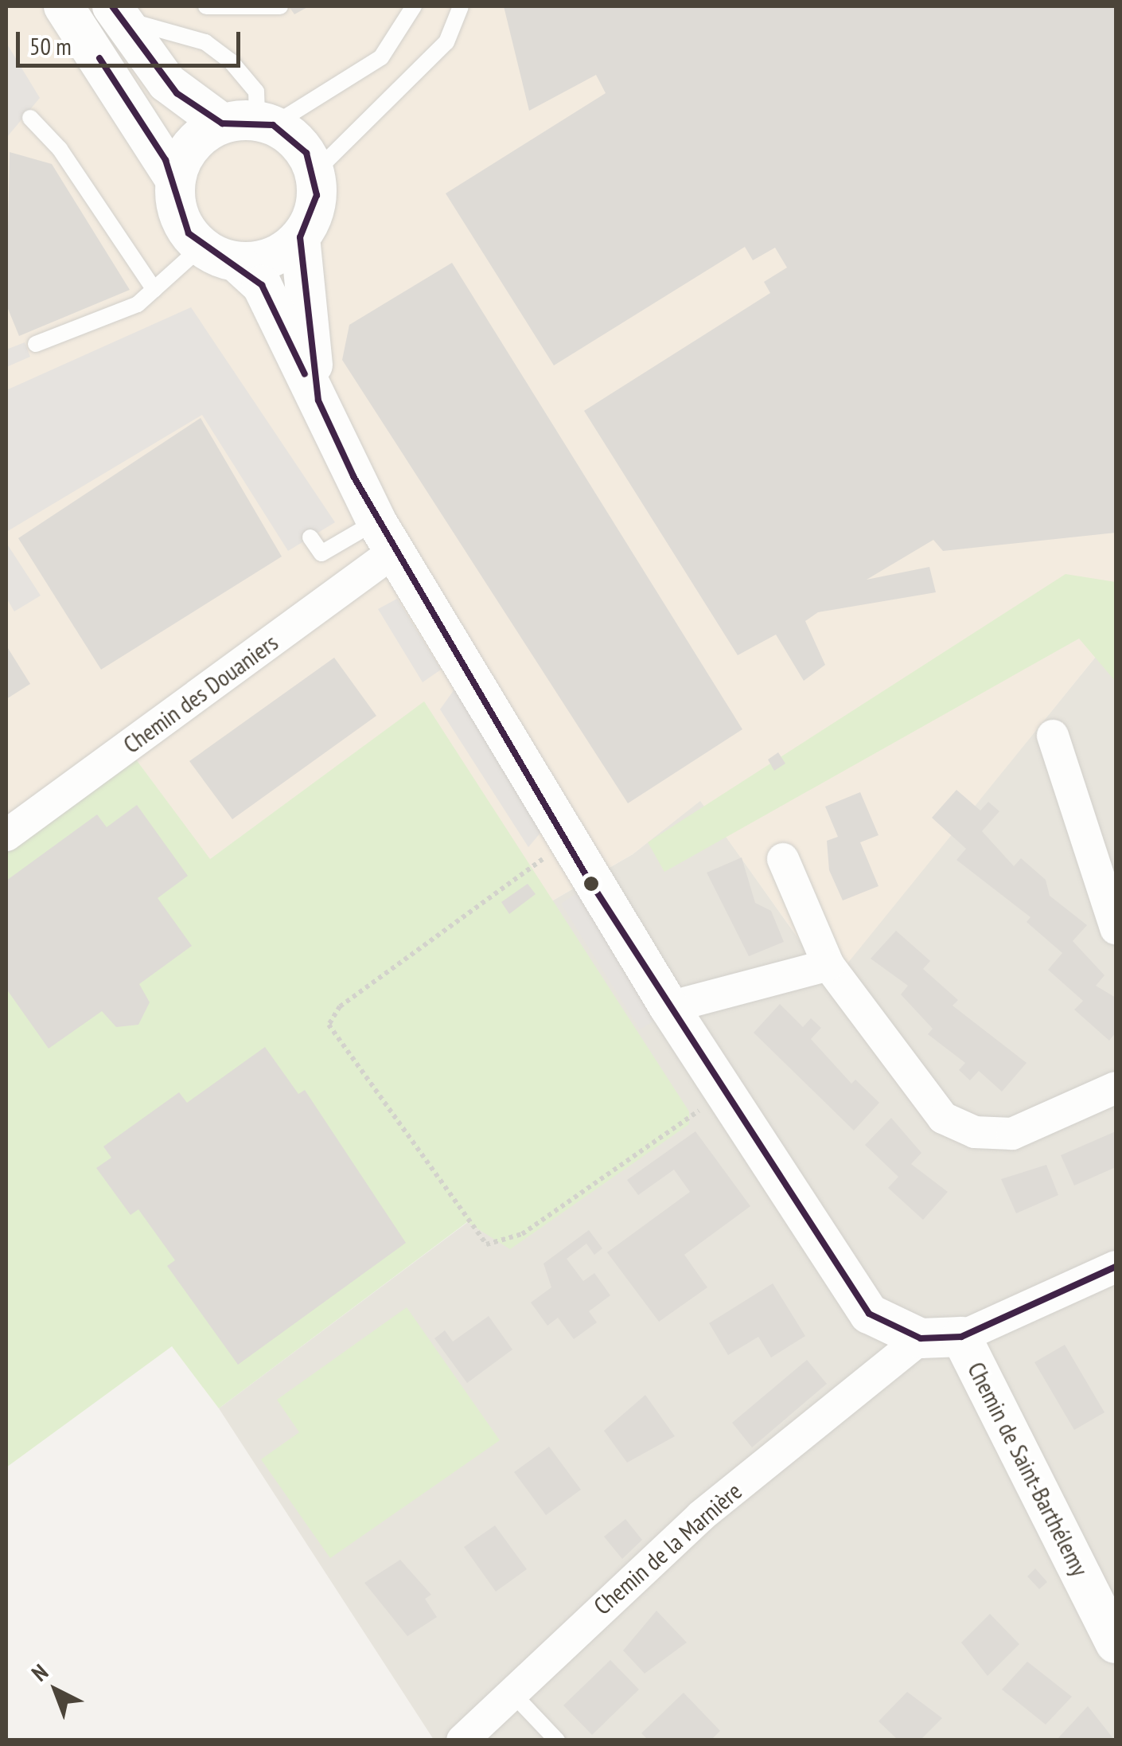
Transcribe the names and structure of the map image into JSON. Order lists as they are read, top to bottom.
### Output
{
  "streets": {
    "street": ["Chemin des Douaniers", "Chemin de Saint-Barthélemy", "Chemin de la Marnière"]
  },
  "scale_bar": "50 m",
  "north": "top left"
}
